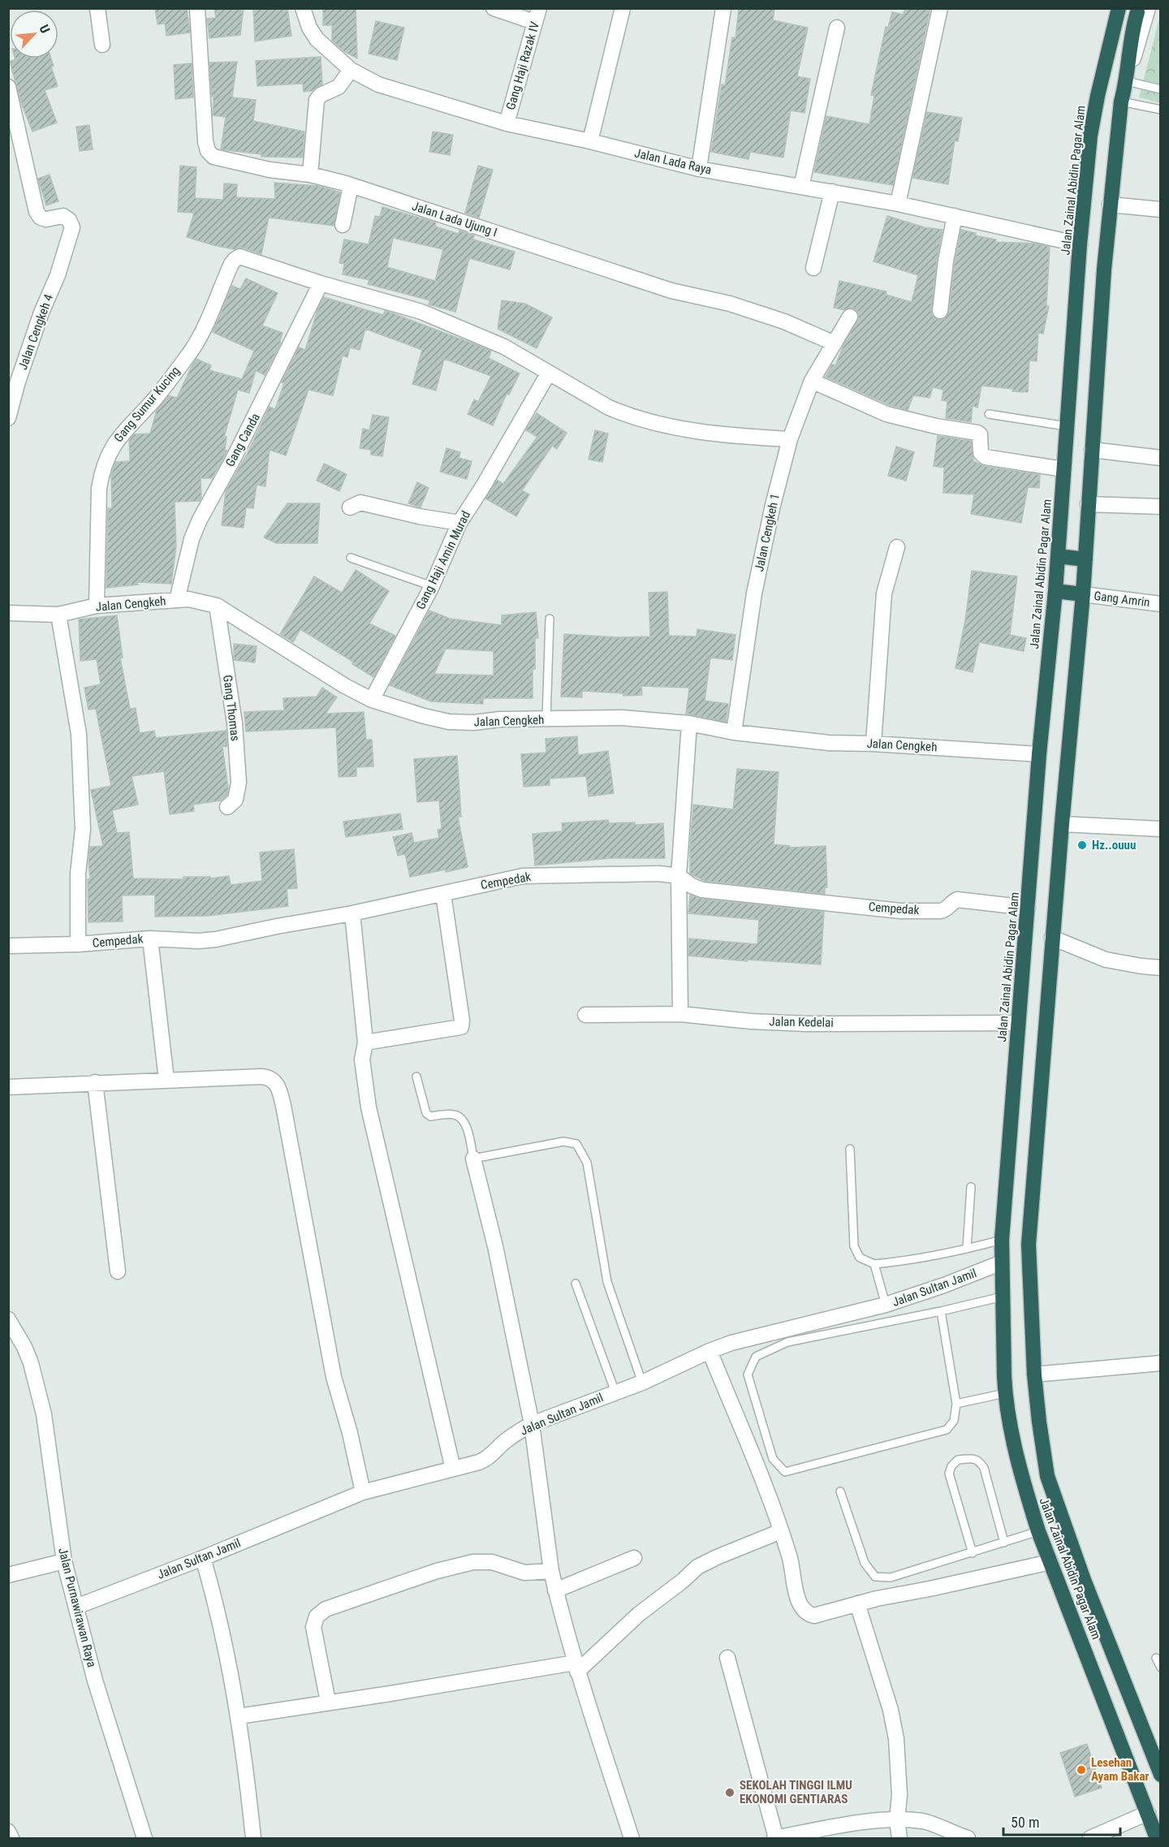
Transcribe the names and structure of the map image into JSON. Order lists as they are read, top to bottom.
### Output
{
  "streets": {
    "highway": ["Jalan Zainal Abidin Pagar Alam"],
    "street": [
      "Gang Haji Razak IV",
      "Jalan Lada Raya",
      "Jalan Lada Ujung I",
      "Jalan Cengkeh 4",
      "Gang Sumur Kucing",
      "Gang Canda",
      "Jalan Cengkeh 1",
      "Gang Haji Amin Murad",
      "Gang Amrin",
      "Jalan Cengkeh",
      "Gang Thomas",
      "Cempedak",
      "Jalan Kedelai",
      "Jalan Sultan Jamil",
      "Jalan Purnawirawan Raya"
    ]
  },
  "crossings": [
    ["Gang Haji Razak IV", "Jalan Lada Raya"],
    ["Jalan Lada Raya", "Jalan Zainal Abidin Pagar Alam"],
    ["Jalan Zainal Abidin Pagar Alam", "Gang Amrin"],
    ["Jalan Zainal Abidin Pagar Alam", "Jalan Cengkeh"],
    ["Jalan Zainal Abidin Pagar Alam", "Cempedak"],
    ["Jalan Zainal Abidin Pagar Alam", "Jalan Kedelai"],
    ["Jalan Zainal Abidin Pagar Alam", "Jalan Sultan Jamil"],
    ["Jalan Lada Ujung I", "Jalan Cengkeh 1"],
    ["Gang Sumur Kucing", "Gang Canda"],
    ["Gang Sumur Kucing", "Jalan Cengkeh"],
    ["Gang Canda", "Jalan Cengkeh"],
    ["Jalan Cengkeh 1", "Jalan Cengkeh"],
    ["Gang Haji Amin Murad", "Jalan Cengkeh"],
    ["Jalan Cengkeh", "Gang Thomas"],
    ["Jalan Sultan Jamil", "Jalan Purnawirawan Raya"]
  ],
  "places": ["Hz..ouuu", "Lesehan Ayam Bakar", "SEKOLAH TINGGI ILMU EKONOMI GENTIARAS"],
  "scale_bar": "50 m",
  "north": "top right"
}
